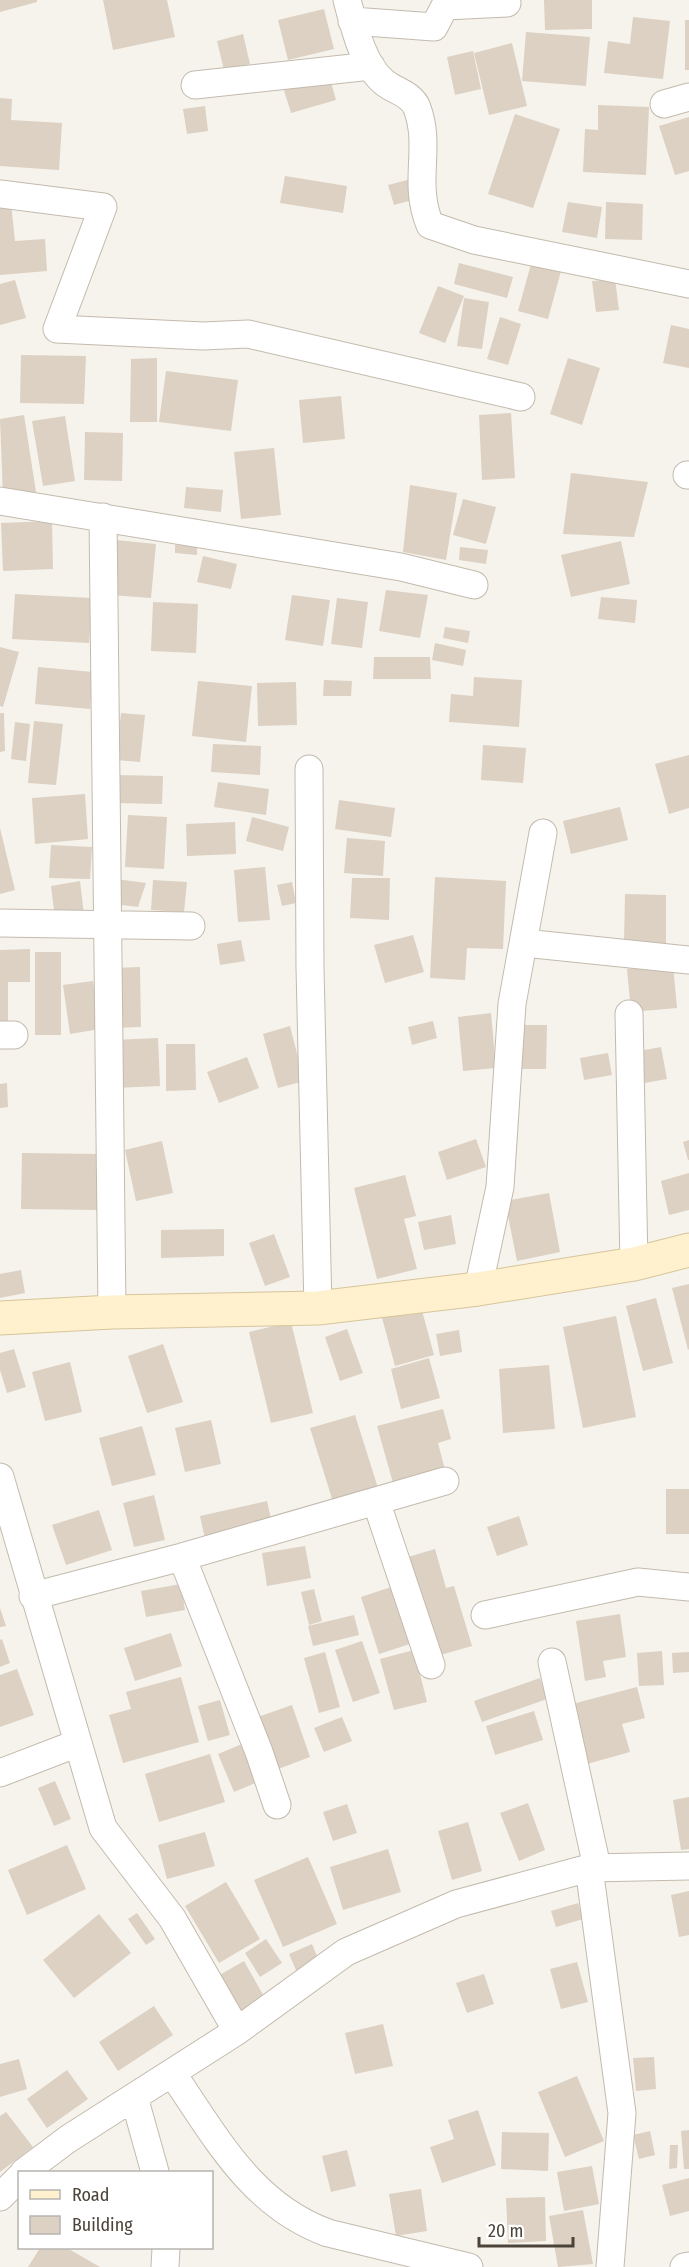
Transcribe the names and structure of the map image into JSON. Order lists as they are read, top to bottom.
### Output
{
  "legend": ["Road", "Building"],
  "scale_bar": "20 m"
}
